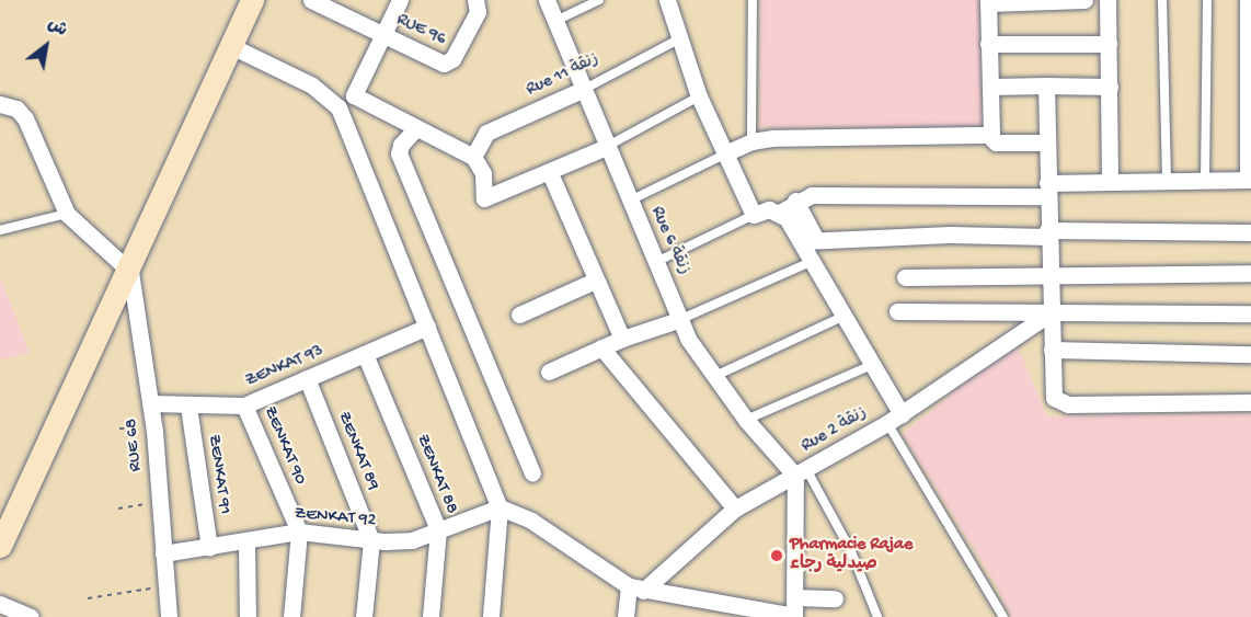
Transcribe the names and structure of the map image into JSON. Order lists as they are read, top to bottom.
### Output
{
  "streets": {
    "street": [
      "RUE 96",
      "Rue 11 زنقة",
      "Rue 6 زنقة",
      "ZENKAT 93",
      "Rue 2 زنقة",
      "RUE 68",
      "ZENKAT 90",
      "ZENKAT 89",
      "ZENKAT 91",
      "ZENKAT 88",
      "ZENKAT 92"
    ]
  },
  "crossings": [
    ["Rue 11 زنقة", "Rue 6 زنقة"],
    ["Rue 6 زنقة", "Rue 2 زنقة"],
    ["ZENKAT 93", "RUE 68"],
    ["ZENKAT 93", "ZENKAT 90"],
    ["ZENKAT 93", "ZENKAT 89"],
    ["ZENKAT 93", "ZENKAT 91"],
    ["ZENKAT 93", "ZENKAT 88"],
    ["RUE 68", "ZENKAT 92"],
    ["ZENKAT 90", "ZENKAT 92"],
    ["ZENKAT 89", "ZENKAT 92"],
    ["ZENKAT 91", "ZENKAT 92"],
    ["ZENKAT 88", "ZENKAT 92"]
  ],
  "places": ["Pharmacie Rajae صيدلية رجاء"],
  "north": "top right"
}
